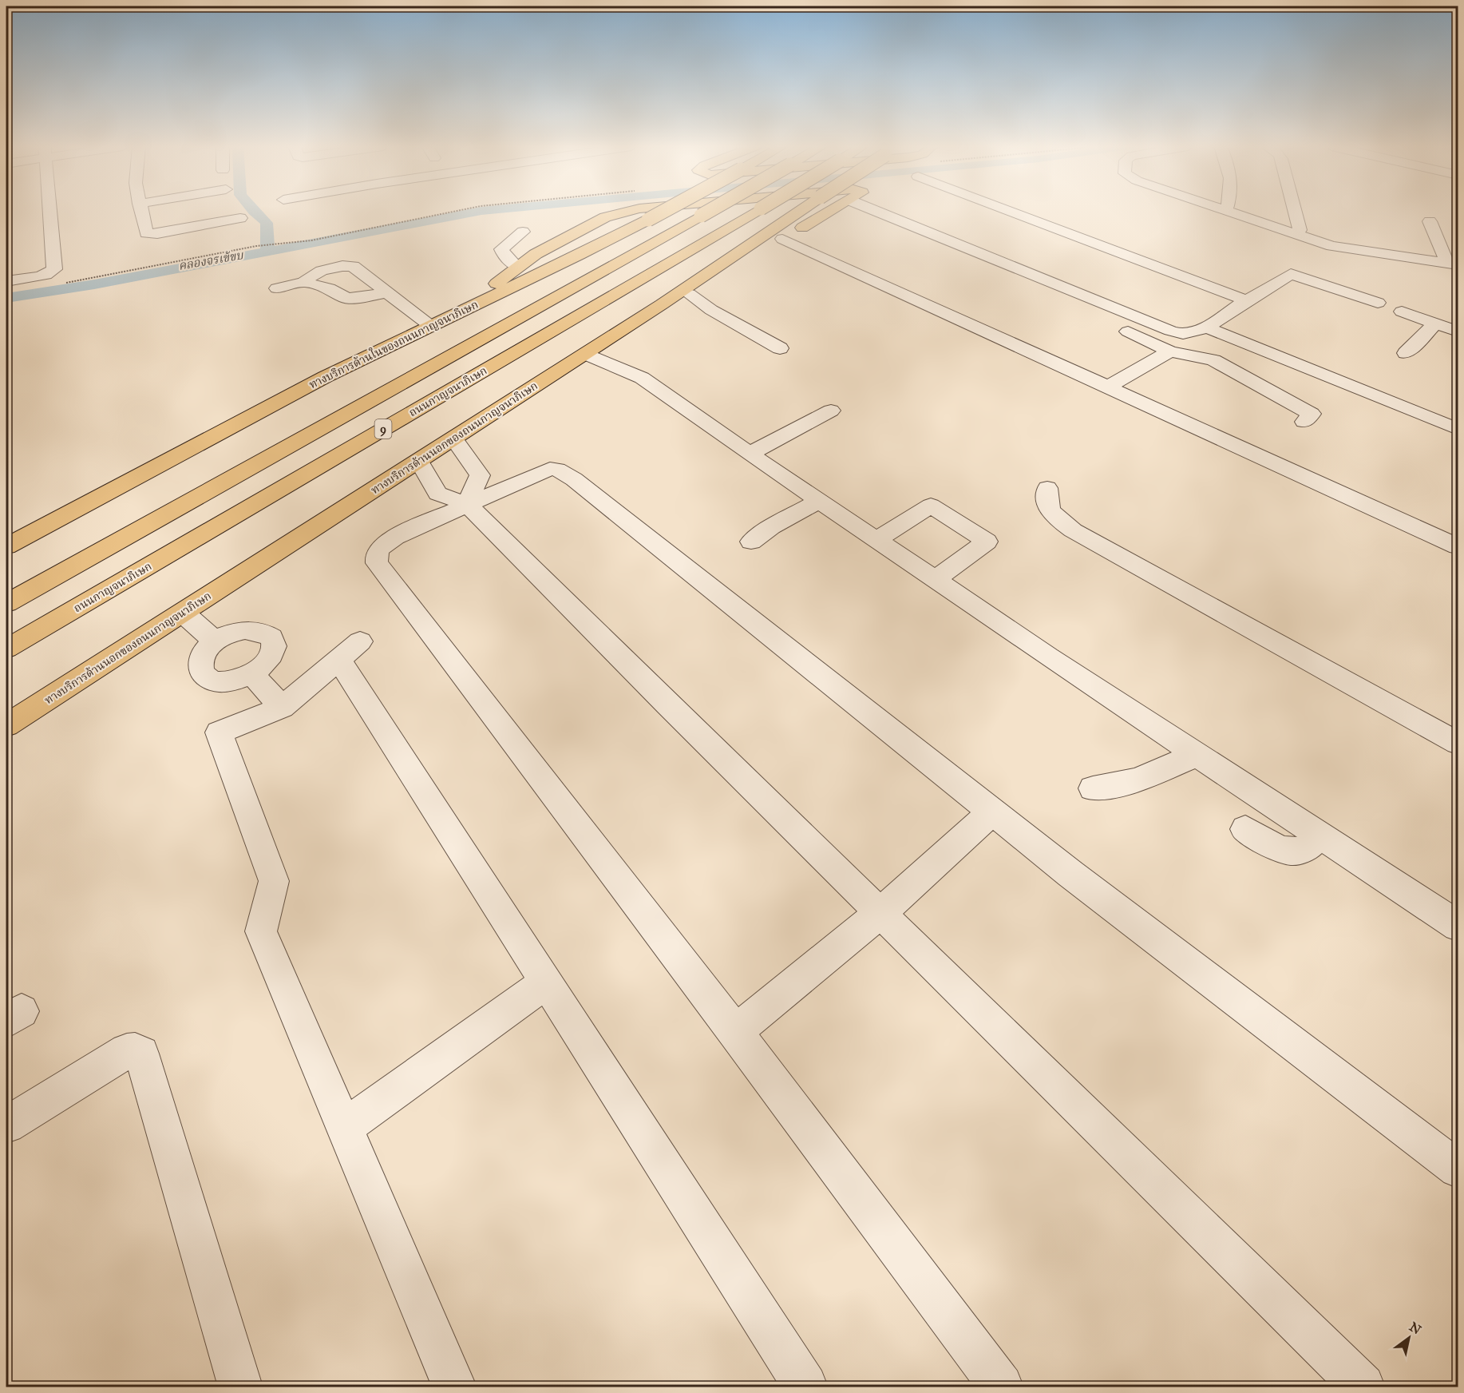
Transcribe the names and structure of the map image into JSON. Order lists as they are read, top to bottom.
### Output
{
  "streets": {
    "main road": [
      "ทางบริการด้านในของถนนกาญจนาภิเษก",
      "ถนนกาญจนาภิเษก",
      "9",
      "ทางบริการด้านนอกของถนนกาญจนาภิเษก"
    ]
  },
  "water": ["คลองจรเข้ขบ"],
  "north": "top right"
}
